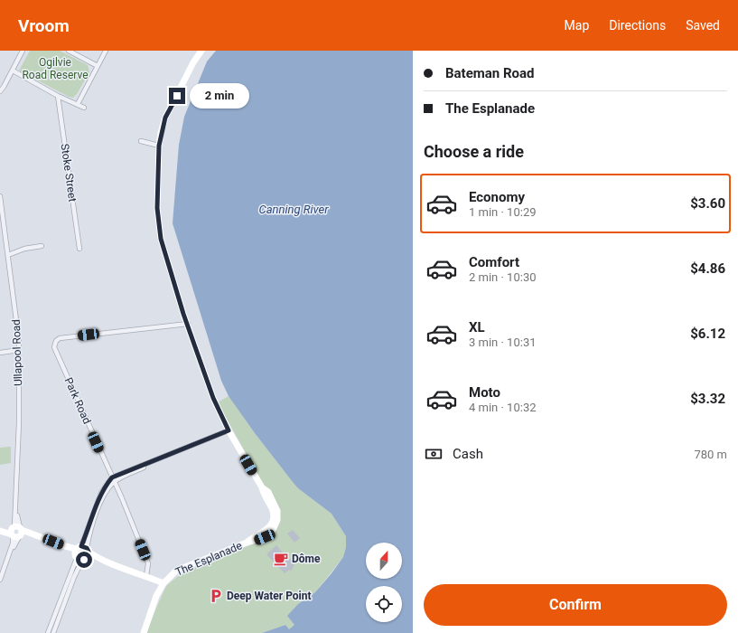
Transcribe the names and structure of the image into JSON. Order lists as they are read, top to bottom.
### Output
{
  "streets": {
    "street": [
      "Stoke Street",
      "Ullapool Road",
      "Park Road",
      "The Esplanade"
    ]
  },
  "crossings": [
    ["Park Road", "The Esplanade"]
  ],
  "water": ["Canning River"],
  "parks": ["Ogilvie Road Reserve"],
  "places": {
    "cafe": ["Dôme"],
    "parking": ["Deep Water Point"]
  },
  "north": "top",
  "page": {
    "header": "Vroom",
    "nav": ["Map", "Directions", "Saved"],
    "banner": ["Bateman Road", "The Esplanade"],
    "bubble": "2 min",
    "heading": "Choose a ride",
    "list": [
      {
        "name": "Economy",
        "note": "1 min · 10:29",
        "value": "$3.60"
      },
      {
        "name": "Comfort",
        "note": "2 min · 10:30",
        "value": "$4.86"
      },
      {
        "name": "XL",
        "note": "3 min · 10:31",
        "value": "$6.12"
      },
      {
        "name": "Moto",
        "note": "4 min · 10:32",
        "value": "$3.32"
      }
    ],
    "pay": ["Cash", "780 m"],
    "buttons": "Confirm"
  }
}
